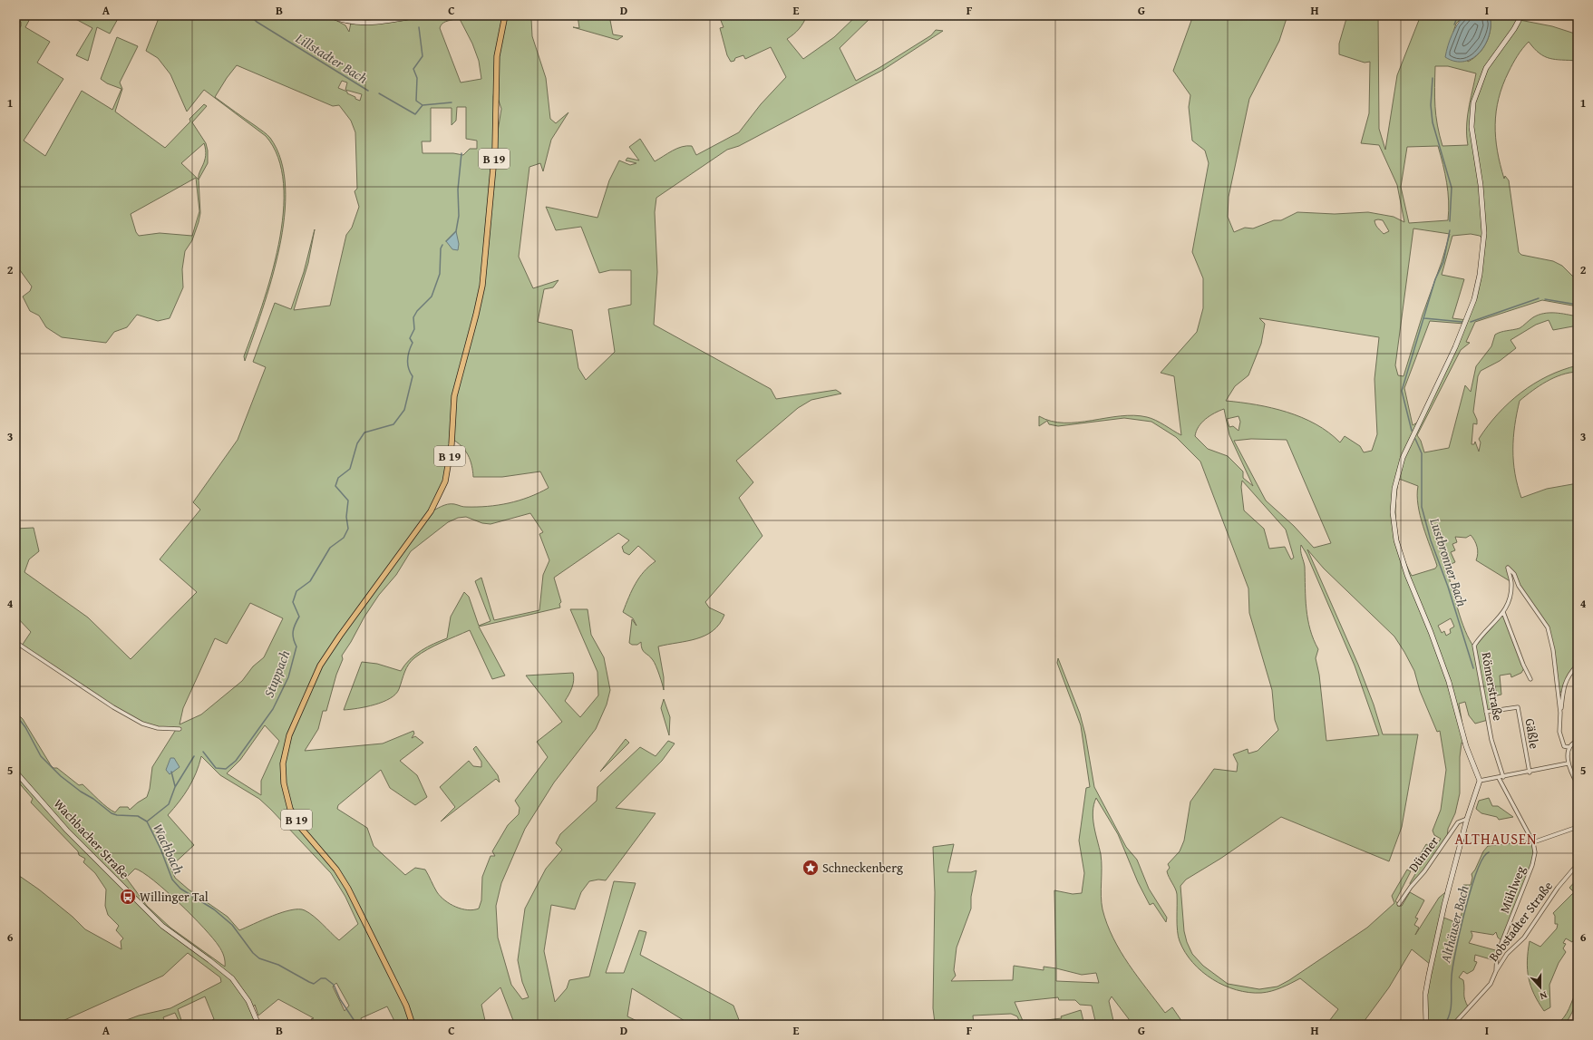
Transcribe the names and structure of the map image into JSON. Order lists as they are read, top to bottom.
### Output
{
  "streets": {
    "main road": ["B 19"],
    "street": [
      "Römerstraße",
      "Gäßle",
      "Wachbacher Straße",
      "Dünner",
      "Mühlweg",
      "Bobstadter Straße"
    ]
  },
  "crossings": [
    ["Römerstraße", "Gäßle"],
    ["Mühlweg", "Bobstadter Straße"]
  ],
  "districts": ["ALTHAUSEN"],
  "water": [
    "Lillstadter Bach",
    "Lustbronner Bach",
    "Stuppach",
    "Wachbach",
    "Althäuser Bach"
  ],
  "places": {
    "place": ["Schneckenberg"],
    "bus stop": ["Willinger Tal"]
  },
  "north": "bottom",
  "grid": {
    "columns": [
      "A",
      "B",
      "C",
      "D",
      "E",
      "F",
      "G",
      "H",
      "I"
    ],
    "rows": [
      "1",
      "2",
      "3",
      "4",
      "5",
      "6"
    ]
  }
}
